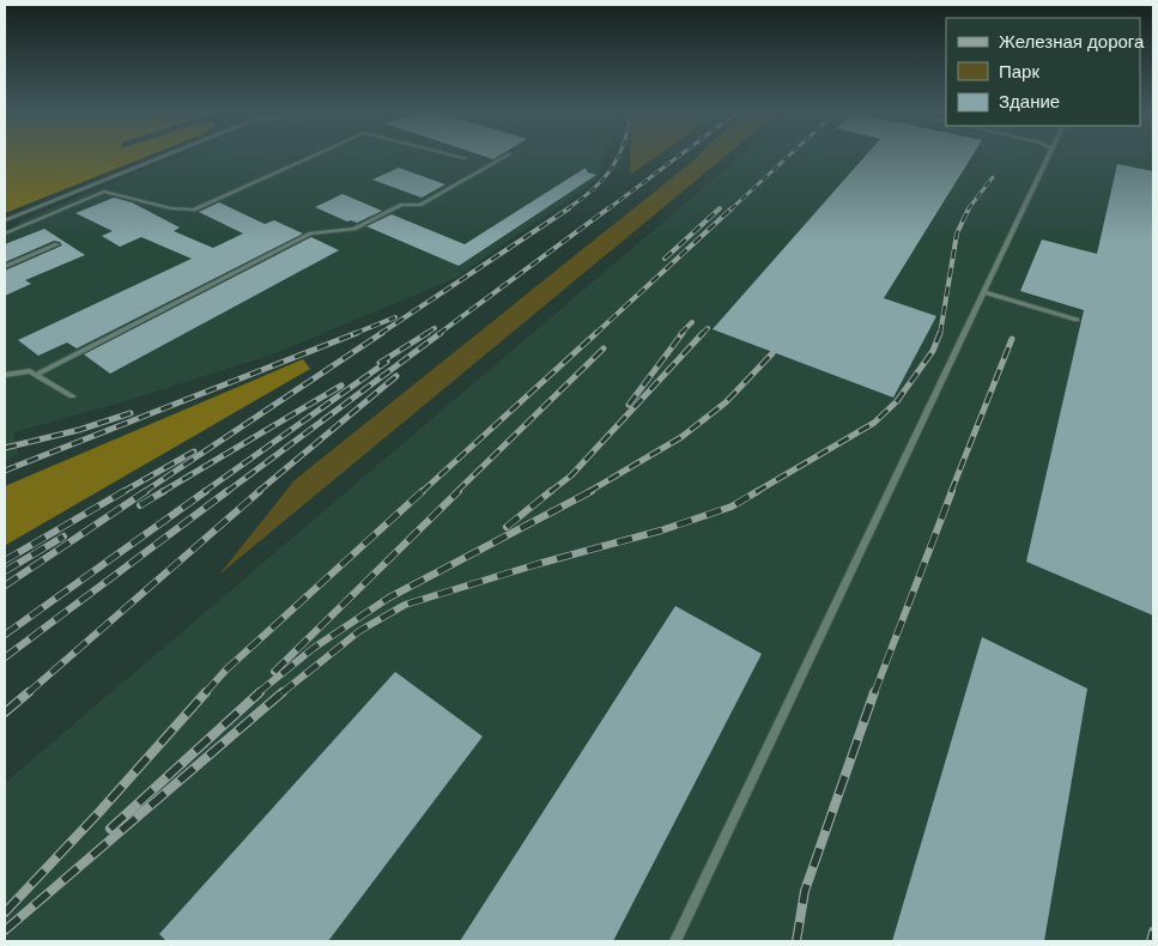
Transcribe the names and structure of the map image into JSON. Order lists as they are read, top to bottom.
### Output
{
  "legend": ["Железная дорога", "Парк", "Здание"]
}
